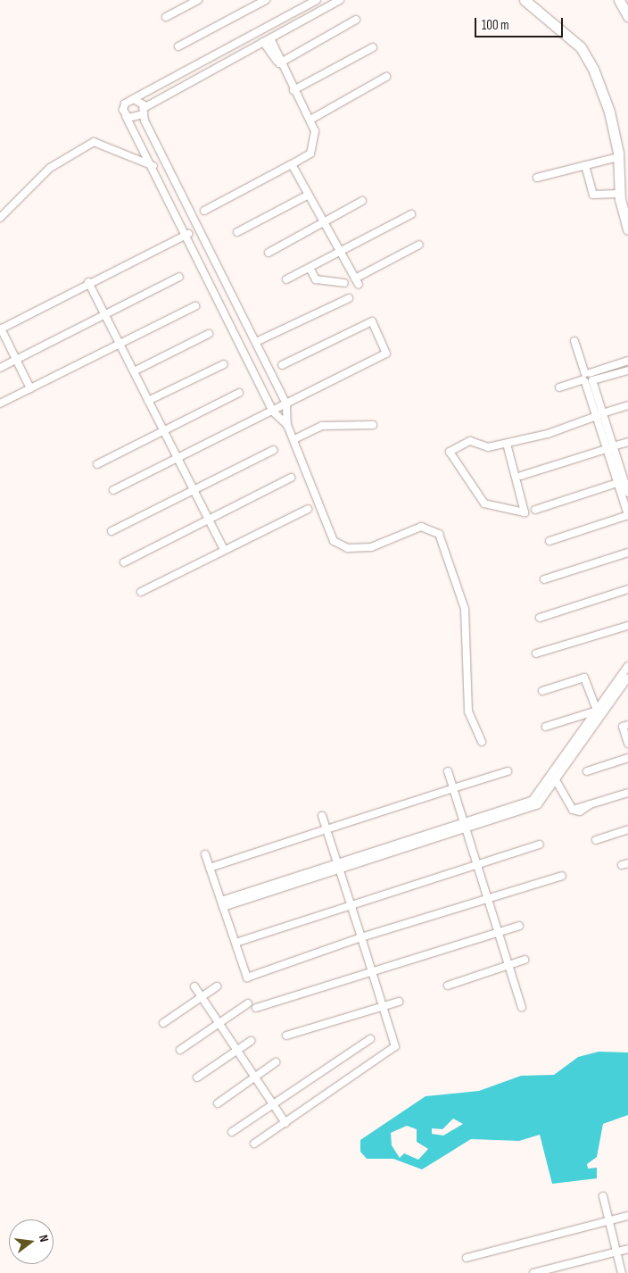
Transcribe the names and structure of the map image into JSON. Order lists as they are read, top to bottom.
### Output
{
  "scale_bar": "100 m",
  "north": "right"
}
